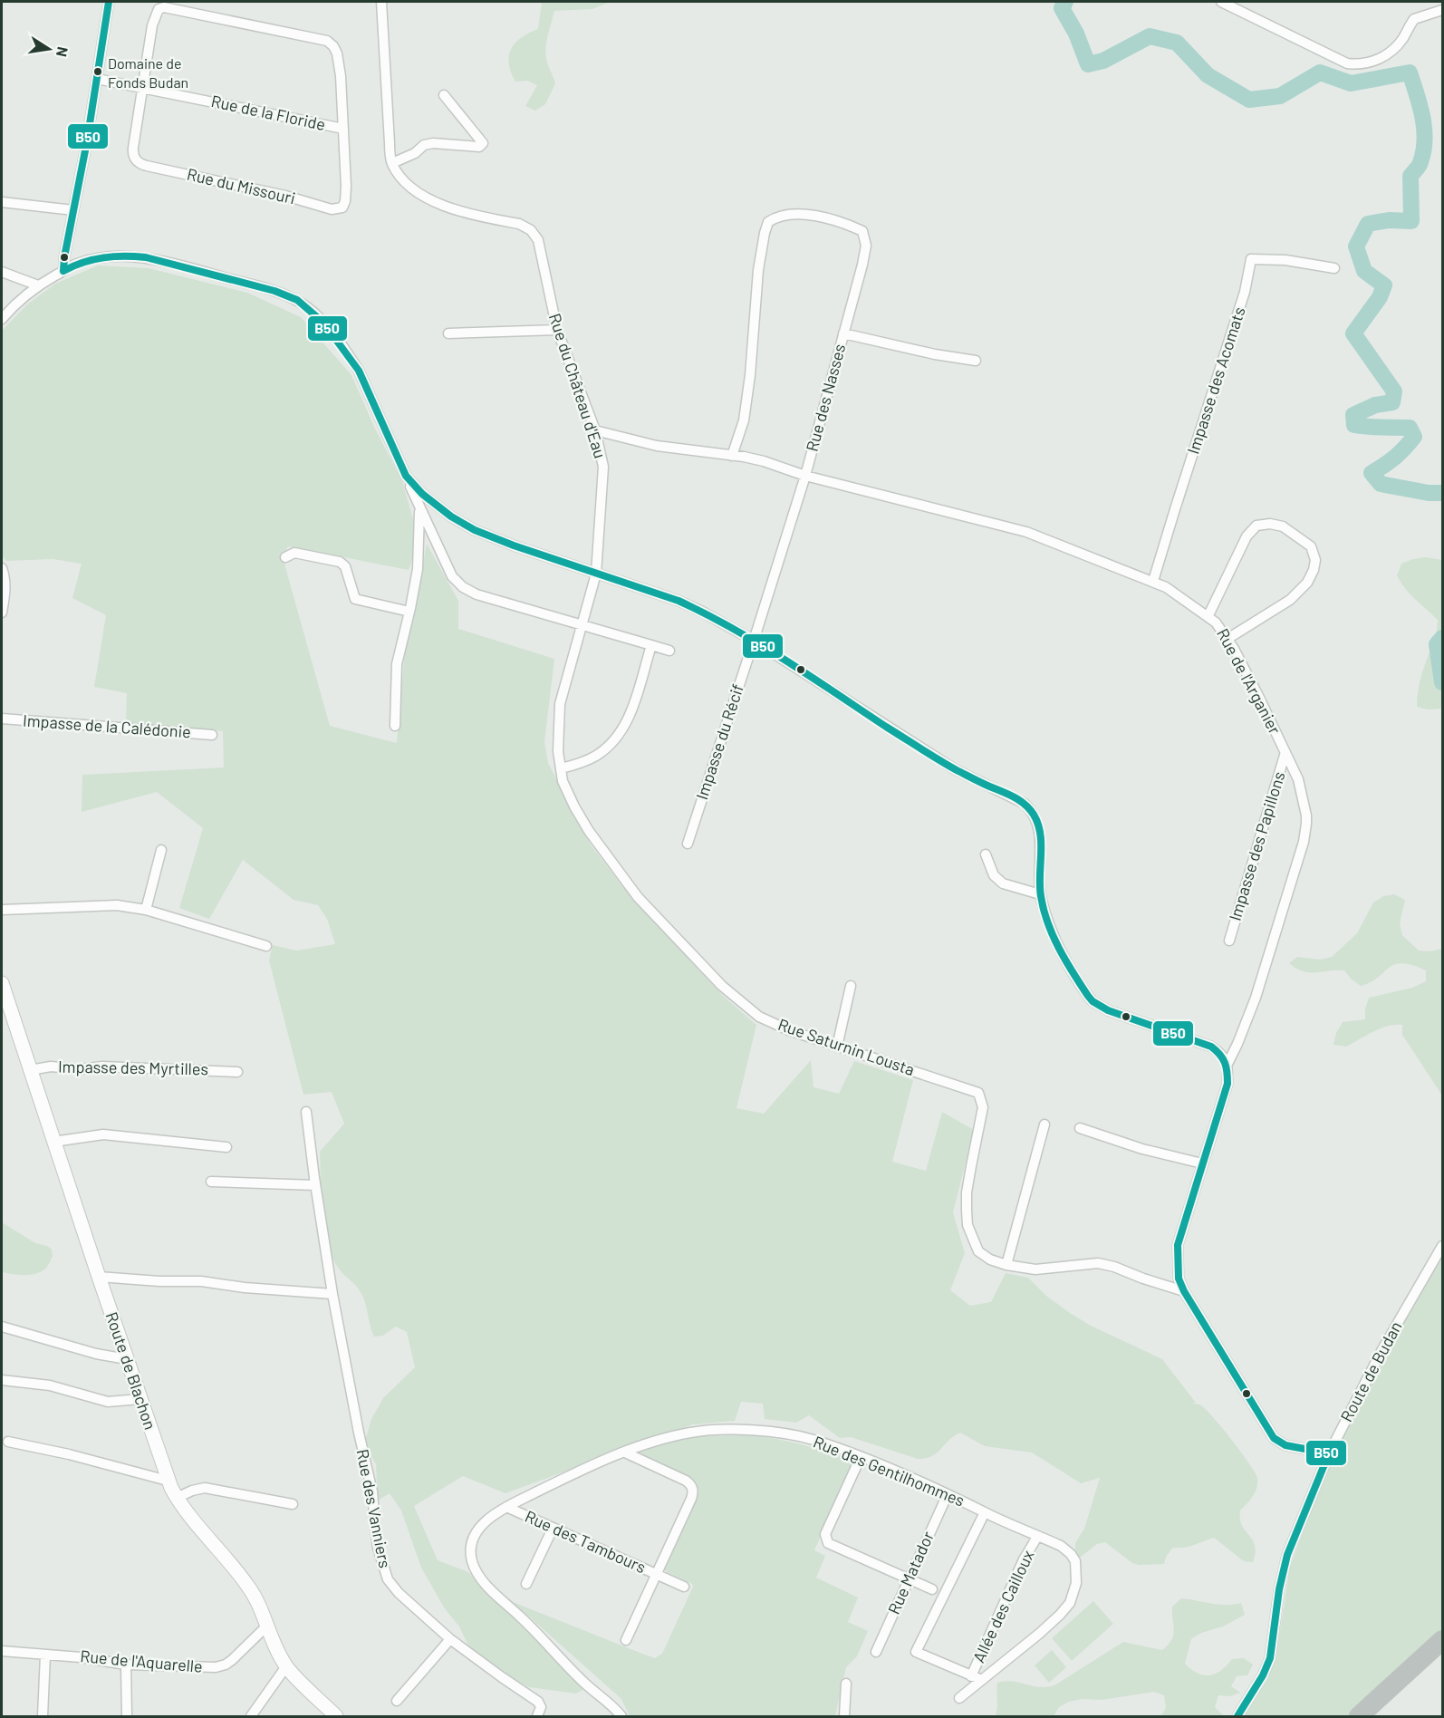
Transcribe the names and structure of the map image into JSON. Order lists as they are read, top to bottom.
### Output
{
  "streets": {
    "street": [
      "Rue de la Floride",
      "Rue du Missouri",
      "Impasse des Acomats",
      "Rue du Château d'Eau",
      "Rue des Nasses",
      "Rue de l'Arganier",
      "Impasse de la Calédonie",
      "Impasse du Récif",
      "Impasse des Papillons",
      "Rue Saturnin Lousta",
      "Impasse des Myrtilles",
      "Route de Blachon",
      "Route de Budan",
      "Rue des Gentilhommes",
      "Rue des Vanniers",
      "Rue des Tambours",
      "Rue Matador",
      "Allée des Cailloux",
      "Rue de l'Aquarelle"
    ]
  },
  "crossings": [
    ["Rue de la Floride", "Rue du Missouri"],
    ["Impasse des Acomats", "Rue de l'Arganier"],
    ["Rue du Château d'Eau", "Rue de l'Arganier"],
    ["Rue du Château d'Eau", "Rue Saturnin Lousta"],
    ["Rue des Nasses", "Rue de l'Arganier"],
    ["Rue des Nasses", "Impasse du Récif"],
    ["Rue de l'Arganier", "Impasse des Papillons"],
    ["Impasse des Myrtilles", "Route de Blachon"],
    ["Route de Blachon", "Rue de l'Aquarelle"],
    ["Rue des Gentilhommes", "Rue des Tambours"],
    ["Rue des Gentilhommes", "Rue Matador"],
    ["Rue des Gentilhommes", "Allée des Cailloux"]
  ],
  "places": ["Domaine de Fonds Budan"],
  "lines": ["transit line B50"],
  "north": "right"
}
